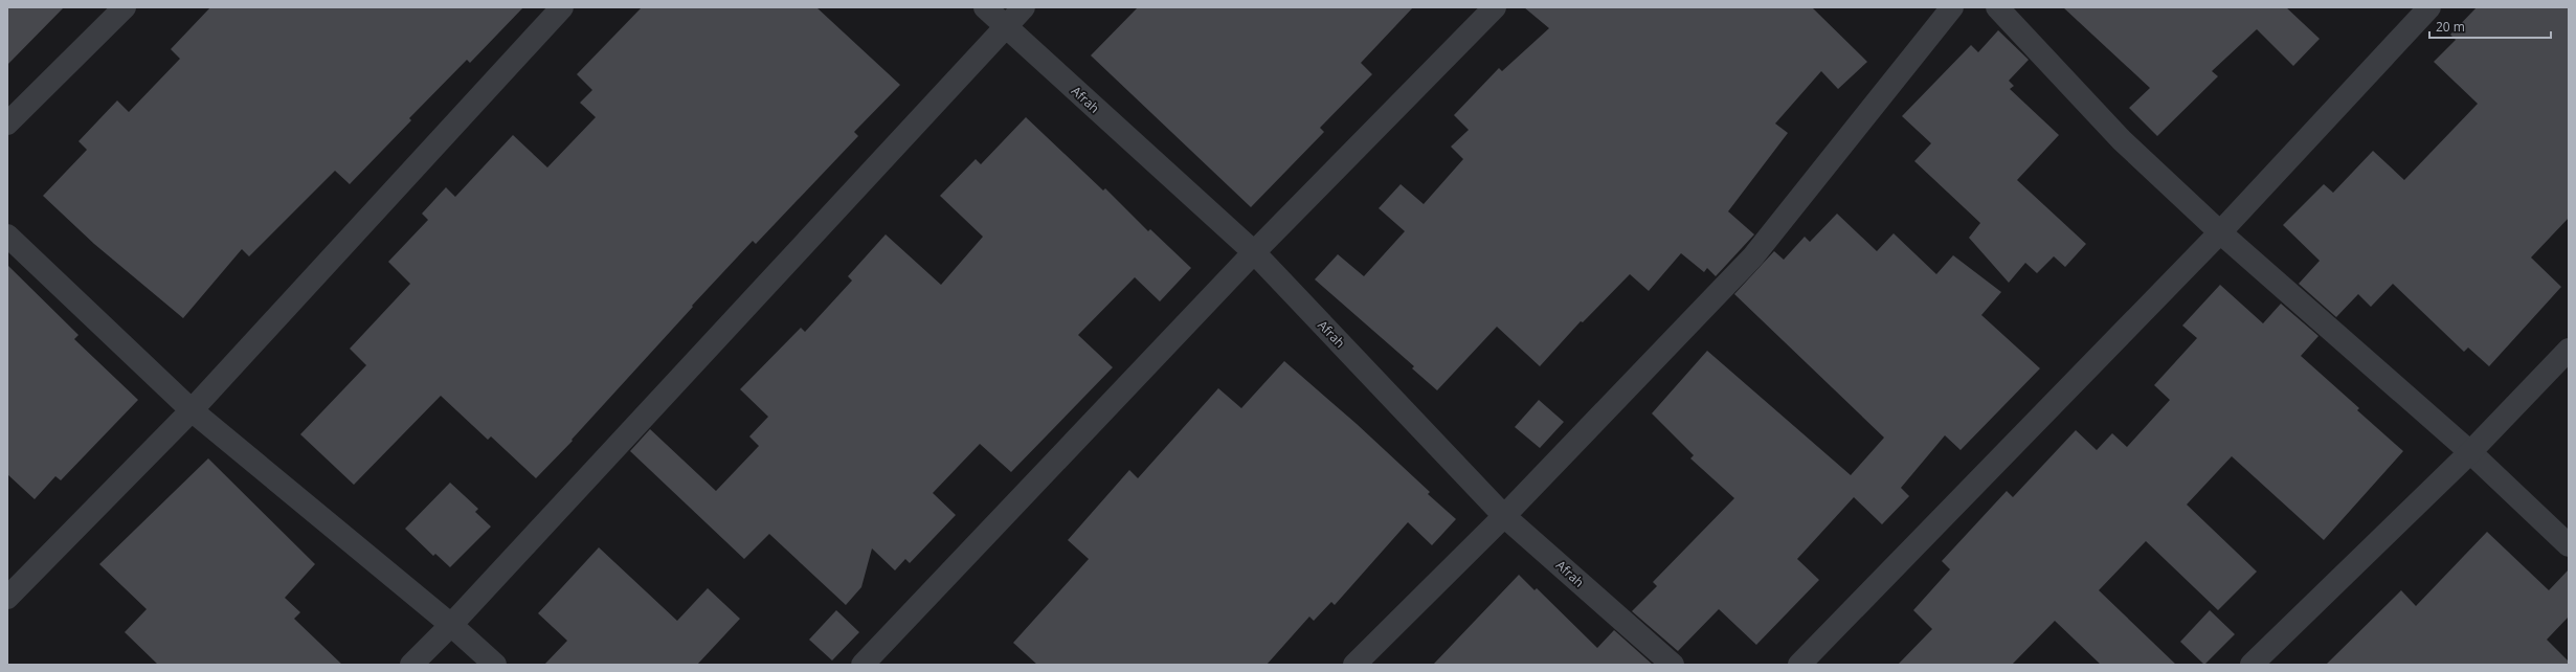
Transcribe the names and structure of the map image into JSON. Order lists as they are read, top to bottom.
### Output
{
  "streets": {
    "street": ["Afrah"]
  },
  "scale_bar": "20 m"
}
